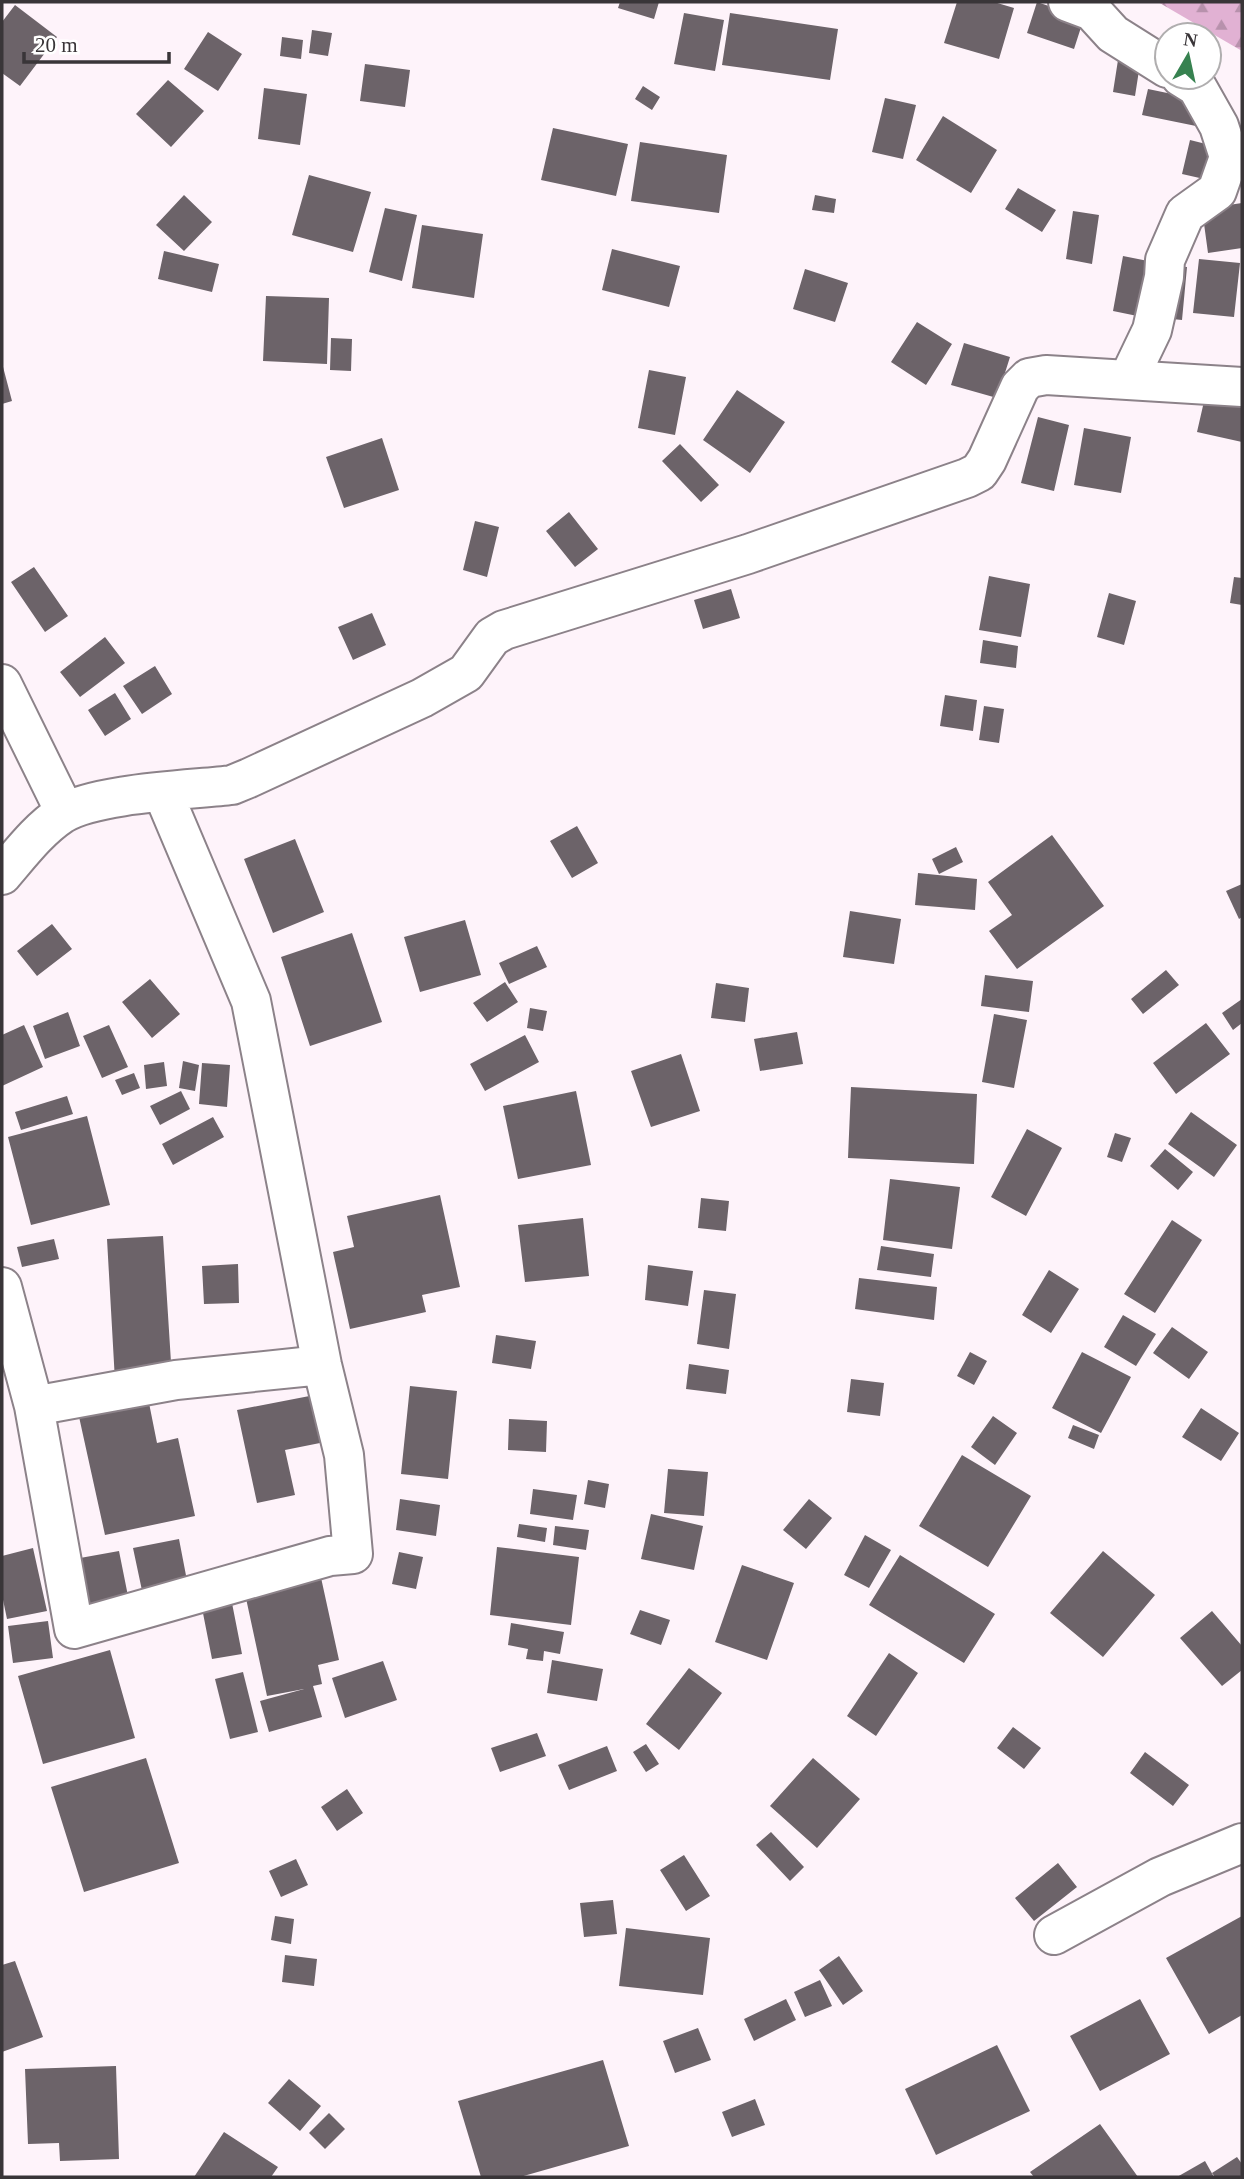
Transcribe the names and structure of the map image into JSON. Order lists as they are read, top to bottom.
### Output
{
  "scale_bar": "20 m",
  "north": "top"
}
